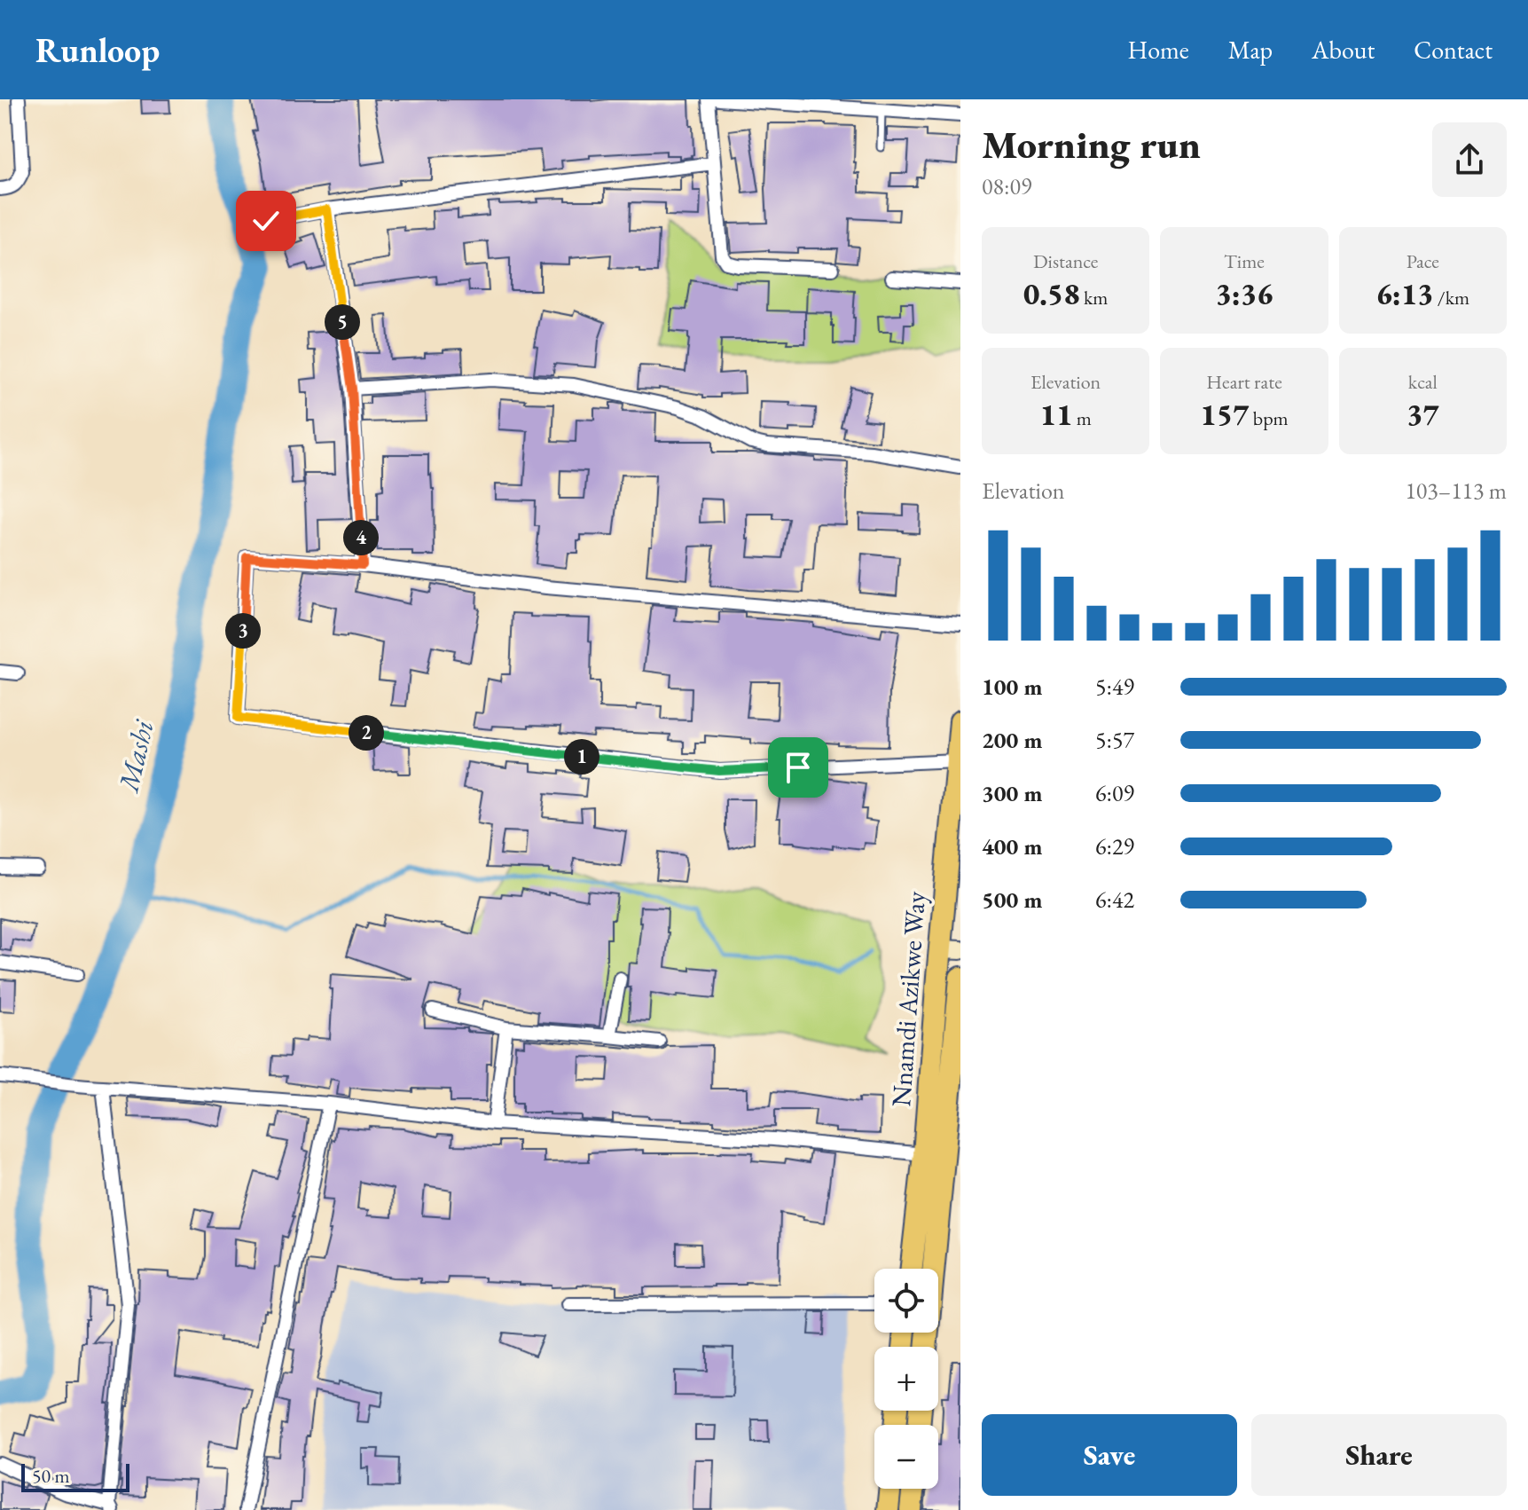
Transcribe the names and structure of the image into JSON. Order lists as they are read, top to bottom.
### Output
{
  "streets": {
    "highway": ["Nnamdi Azikwe Way"]
  },
  "water": ["Mashi"],
  "scale_bar": "50 m",
  "page": {
    "header": "Runloop",
    "nav": [
      "Home",
      "Map",
      "About",
      "Contact"
    ],
    "heading": ["Morning run", "08:09"],
    "stats": [
      ["Distance", "0.58 km"],
      ["Time", "3:36"],
      ["Pace", "6:13 /km"],
      ["Elevation", "11 m"],
      ["Heart rate", "157 bpm"],
      ["kcal", "37"]
    ],
    "pins": [
      "5",
      "4",
      "3",
      "2",
      "1"
    ],
    "chart": ["Elevation", "103–113 m"],
    "list": [
      {
        "name": "100 m",
        "note": "5:49"
      },
      {
        "name": "200 m",
        "note": "5:57"
      },
      {
        "name": "300 m",
        "note": "6:09"
      },
      {
        "name": "400 m",
        "note": "6:29"
      },
      {
        "name": "500 m",
        "note": "6:42"
      }
    ],
    "map_buttons": ["+", "−"],
    "buttons": ["Save", "Share"],
    "scale": "50 m"
  }
}
